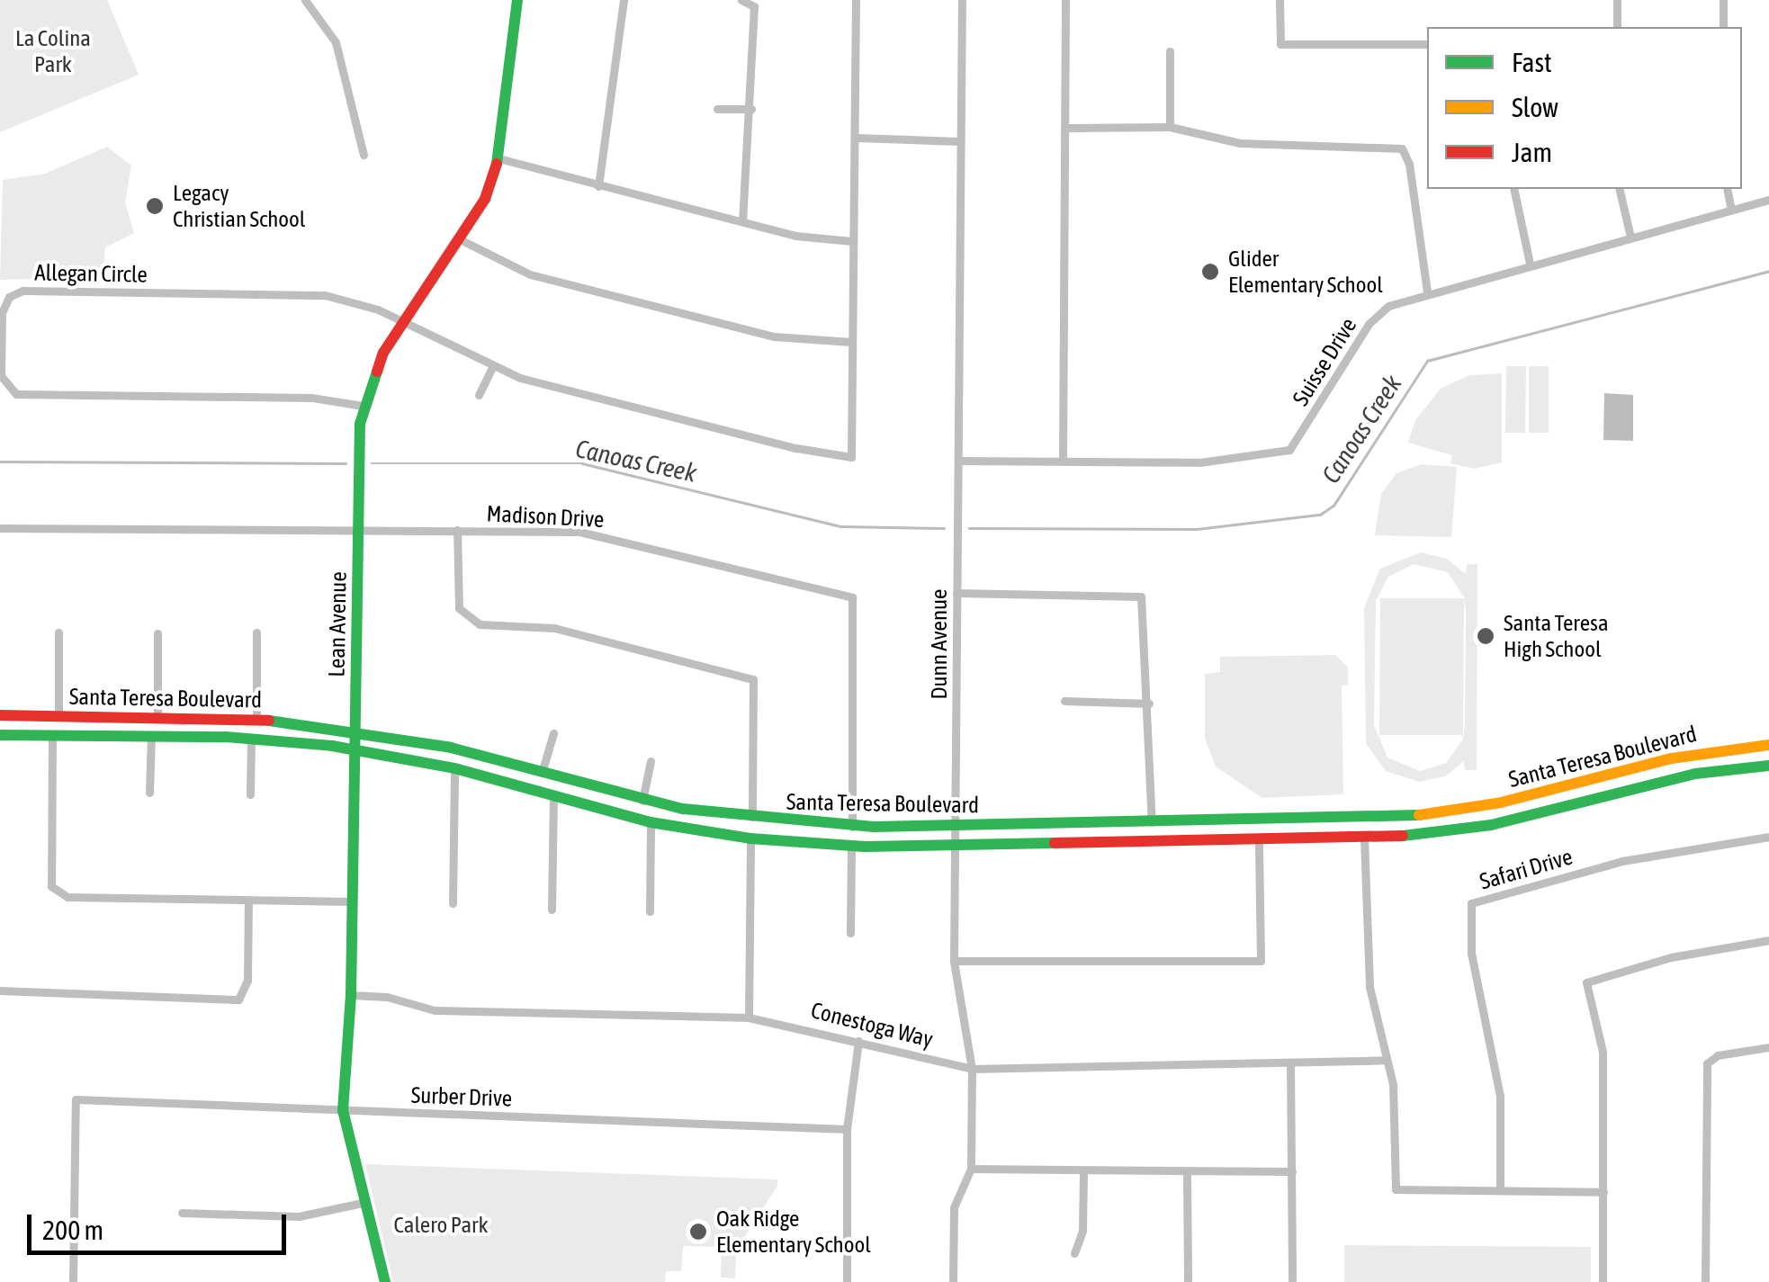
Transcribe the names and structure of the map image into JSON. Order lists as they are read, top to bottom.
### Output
{
  "streets": {
    "main road": ["Lean Avenue", "Santa Teresa Boulevard"],
    "street": [
      "Allegan Circle",
      "Suisse Drive",
      "Madison Drive",
      "Dunn Avenue",
      "Safari Drive",
      "Conestoga Way",
      "Surber Drive"
    ]
  },
  "crossings": [
    ["Allegan Circle", "Lean Avenue"],
    ["Suisse Drive", "Dunn Avenue"],
    ["Madison Drive", "Lean Avenue"],
    ["Madison Drive", "Santa Teresa Boulevard"],
    ["Lean Avenue", "Santa Teresa Boulevard"],
    ["Lean Avenue", "Conestoga Way"],
    ["Lean Avenue", "Surber Drive"],
    ["Dunn Avenue", "Santa Teresa Boulevard"],
    ["Dunn Avenue", "Conestoga Way"]
  ],
  "water": ["Canoas Creek"],
  "parks": ["La Colina Park", "Calero Park"],
  "places": [
    "Legacy Christian School",
    "Glider Elementary School",
    "Santa Teresa High School",
    "Oak Ridge Elementary School"
  ],
  "legend": ["Fast", "Slow", "Jam"],
  "scale_bar": "200 m"
}
